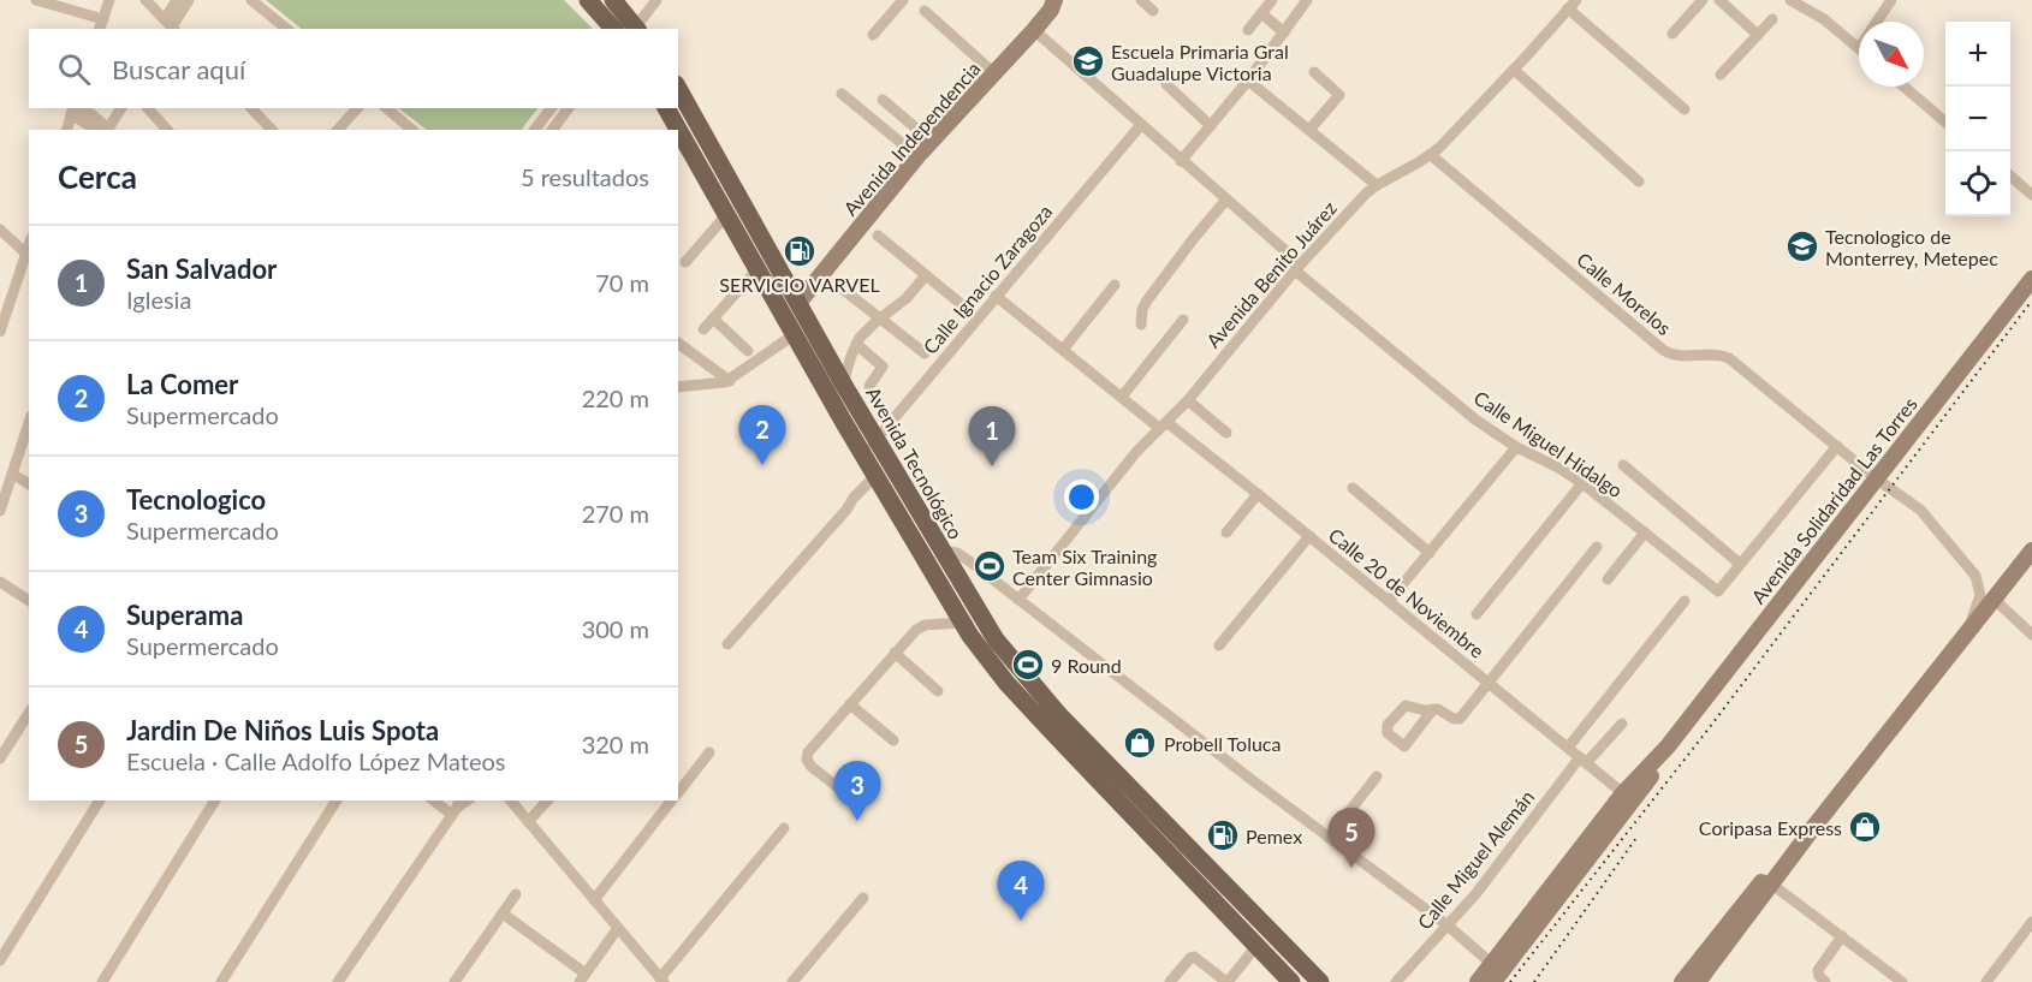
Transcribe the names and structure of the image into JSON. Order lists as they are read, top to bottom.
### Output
{
  "streets": {
    "main road": ["Avenida Independencia", "Avenida Tecnológico", "Avenida Solidaridad Las Torres"],
    "street": [
      "Avenida Benito Juárez",
      "Calle Ignacio Zaragoza",
      "Calle Morelos",
      "Calle Miguel Hidalgo",
      "Calle 20 de Noviembre",
      "Calle Miguel Alemán"
    ]
  },
  "crossings": [
    ["Avenida Independencia", "Calle Miguel Hidalgo"],
    ["Avenida Independencia", "Avenida Tecnológico"],
    ["Avenida Benito Juárez", "Calle Morelos"],
    ["Avenida Benito Juárez", "Calle Miguel Hidalgo"],
    ["Avenida Benito Juárez", "Calle 20 de Noviembre"],
    ["Calle Ignacio Zaragoza", "Calle Miguel Hidalgo"],
    ["Calle Ignacio Zaragoza", "Avenida Tecnológico"],
    ["Calle Ignacio Zaragoza", "Calle 20 de Noviembre"],
    ["Calle Morelos", "Avenida Solidaridad Las Torres"],
    ["Avenida Solidaridad Las Torres", "Calle 20 de Noviembre"],
    ["Calle 20 de Noviembre", "Calle Miguel Alemán"]
  ],
  "places": {
    "school or university": ["Escuela Primaria Gral Guadalupe Victoria", "Tecnologico de Monterrey, Metepec"],
    "fuel station": ["SERVICIO VARVEL", "Pemex"],
    "sports": ["Team Six Training Center Gimnasio", "9 Round"],
    "shop": ["Probell Toluca", "Coripasa Express"]
  },
  "north": "bottom right",
  "page": {
    "map_buttons": ["+", "−"],
    "search": "Buscar aquí",
    "heading": ["Cerca", "5 resultados"],
    "list": [
      {
        "mark": "1",
        "name": "San Salvador",
        "note": "Iglesia",
        "value": "70 m"
      },
      {
        "mark": "2",
        "name": "La Comer",
        "note": "Supermercado",
        "value": "220 m"
      },
      {
        "mark": "3",
        "name": "Tecnologico",
        "note": "Supermercado",
        "value": "270 m"
      },
      {
        "mark": "4",
        "name": "Superama",
        "note": "Supermercado",
        "value": "300 m"
      },
      {
        "mark": "5",
        "name": "Jardin De Niños Luis Spota",
        "note": "Escuela · Calle Adolfo López Mateos",
        "value": "320 m"
      }
    ],
    "pins": [
      "2",
      "1",
      "3",
      "5",
      "4"
    ]
  }
}
